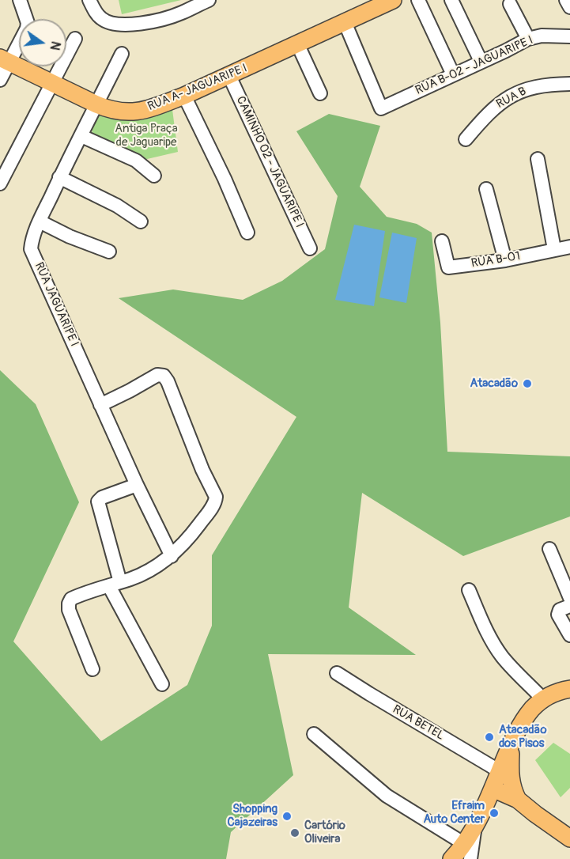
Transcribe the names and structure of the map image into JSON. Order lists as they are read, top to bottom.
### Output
{
  "streets": {
    "main road": ["RUA A- JAGUARIPE I"],
    "street": [
      "RUA B-02 - JAGUARIPE I",
      "RUA B",
      "CAMINHO 02 - JAGUARIPE I",
      "RUA B-01",
      "RUA JAGUARIPE I",
      "RUA BETEL"
    ]
  },
  "crossings": [
    ["RUA B-02 - JAGUARIPE I", "RUA A- JAGUARIPE I"],
    ["RUA A- JAGUARIPE I", "CAMINHO 02 - JAGUARIPE I"],
    ["RUA A- JAGUARIPE I", "RUA JAGUARIPE I"]
  ],
  "parks": ["Antiga Praça de Jaguaripe"],
  "places": [
    "Atacadão",
    "Atacadão dos Pisos",
    "Efraim Auto Center",
    "Shopping Cajazeiras",
    "Cartório Oliveira"
  ],
  "north": "right"
}
